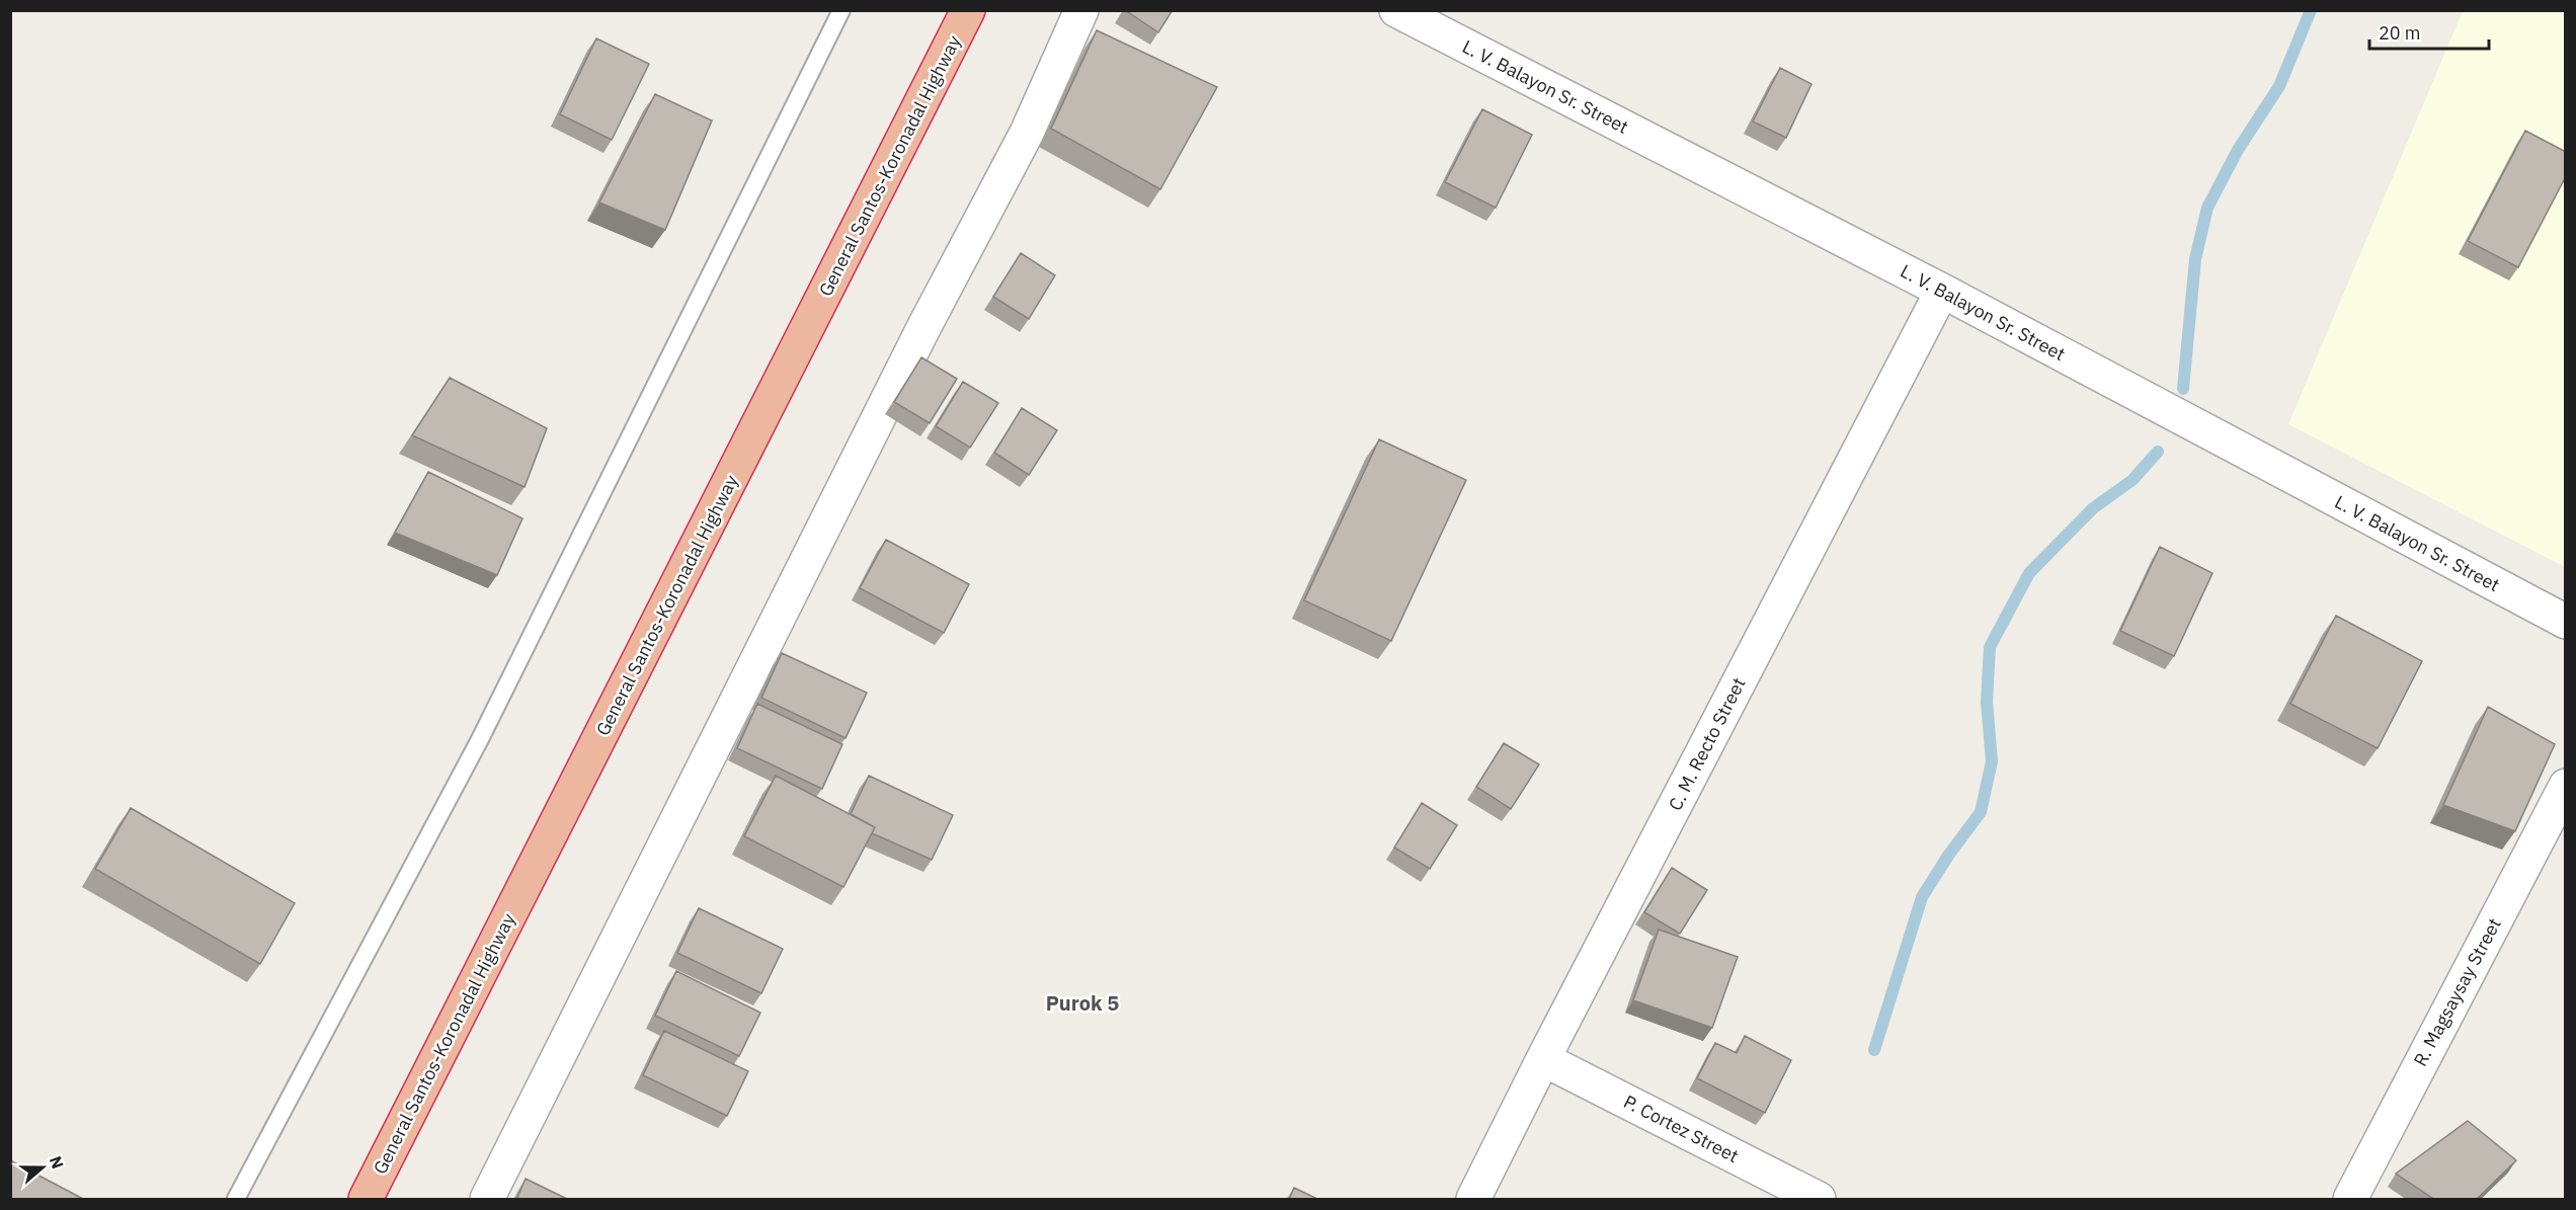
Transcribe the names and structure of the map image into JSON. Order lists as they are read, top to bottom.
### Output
{
  "streets": {
    "highway": ["General Santos-Koronadal Highway"],
    "street": [
      "L. V. Balayon Sr. Street",
      "C. M. Recto Street",
      "R. Magsaysay Street",
      "P. Cortez Street"
    ]
  },
  "crossings": [
    ["L. V. Balayon Sr. Street", "C. M. Recto Street"],
    ["C. M. Recto Street", "P. Cortez Street"]
  ],
  "districts": ["Purok 5"],
  "scale_bar": "20 m",
  "north": "right"
}
